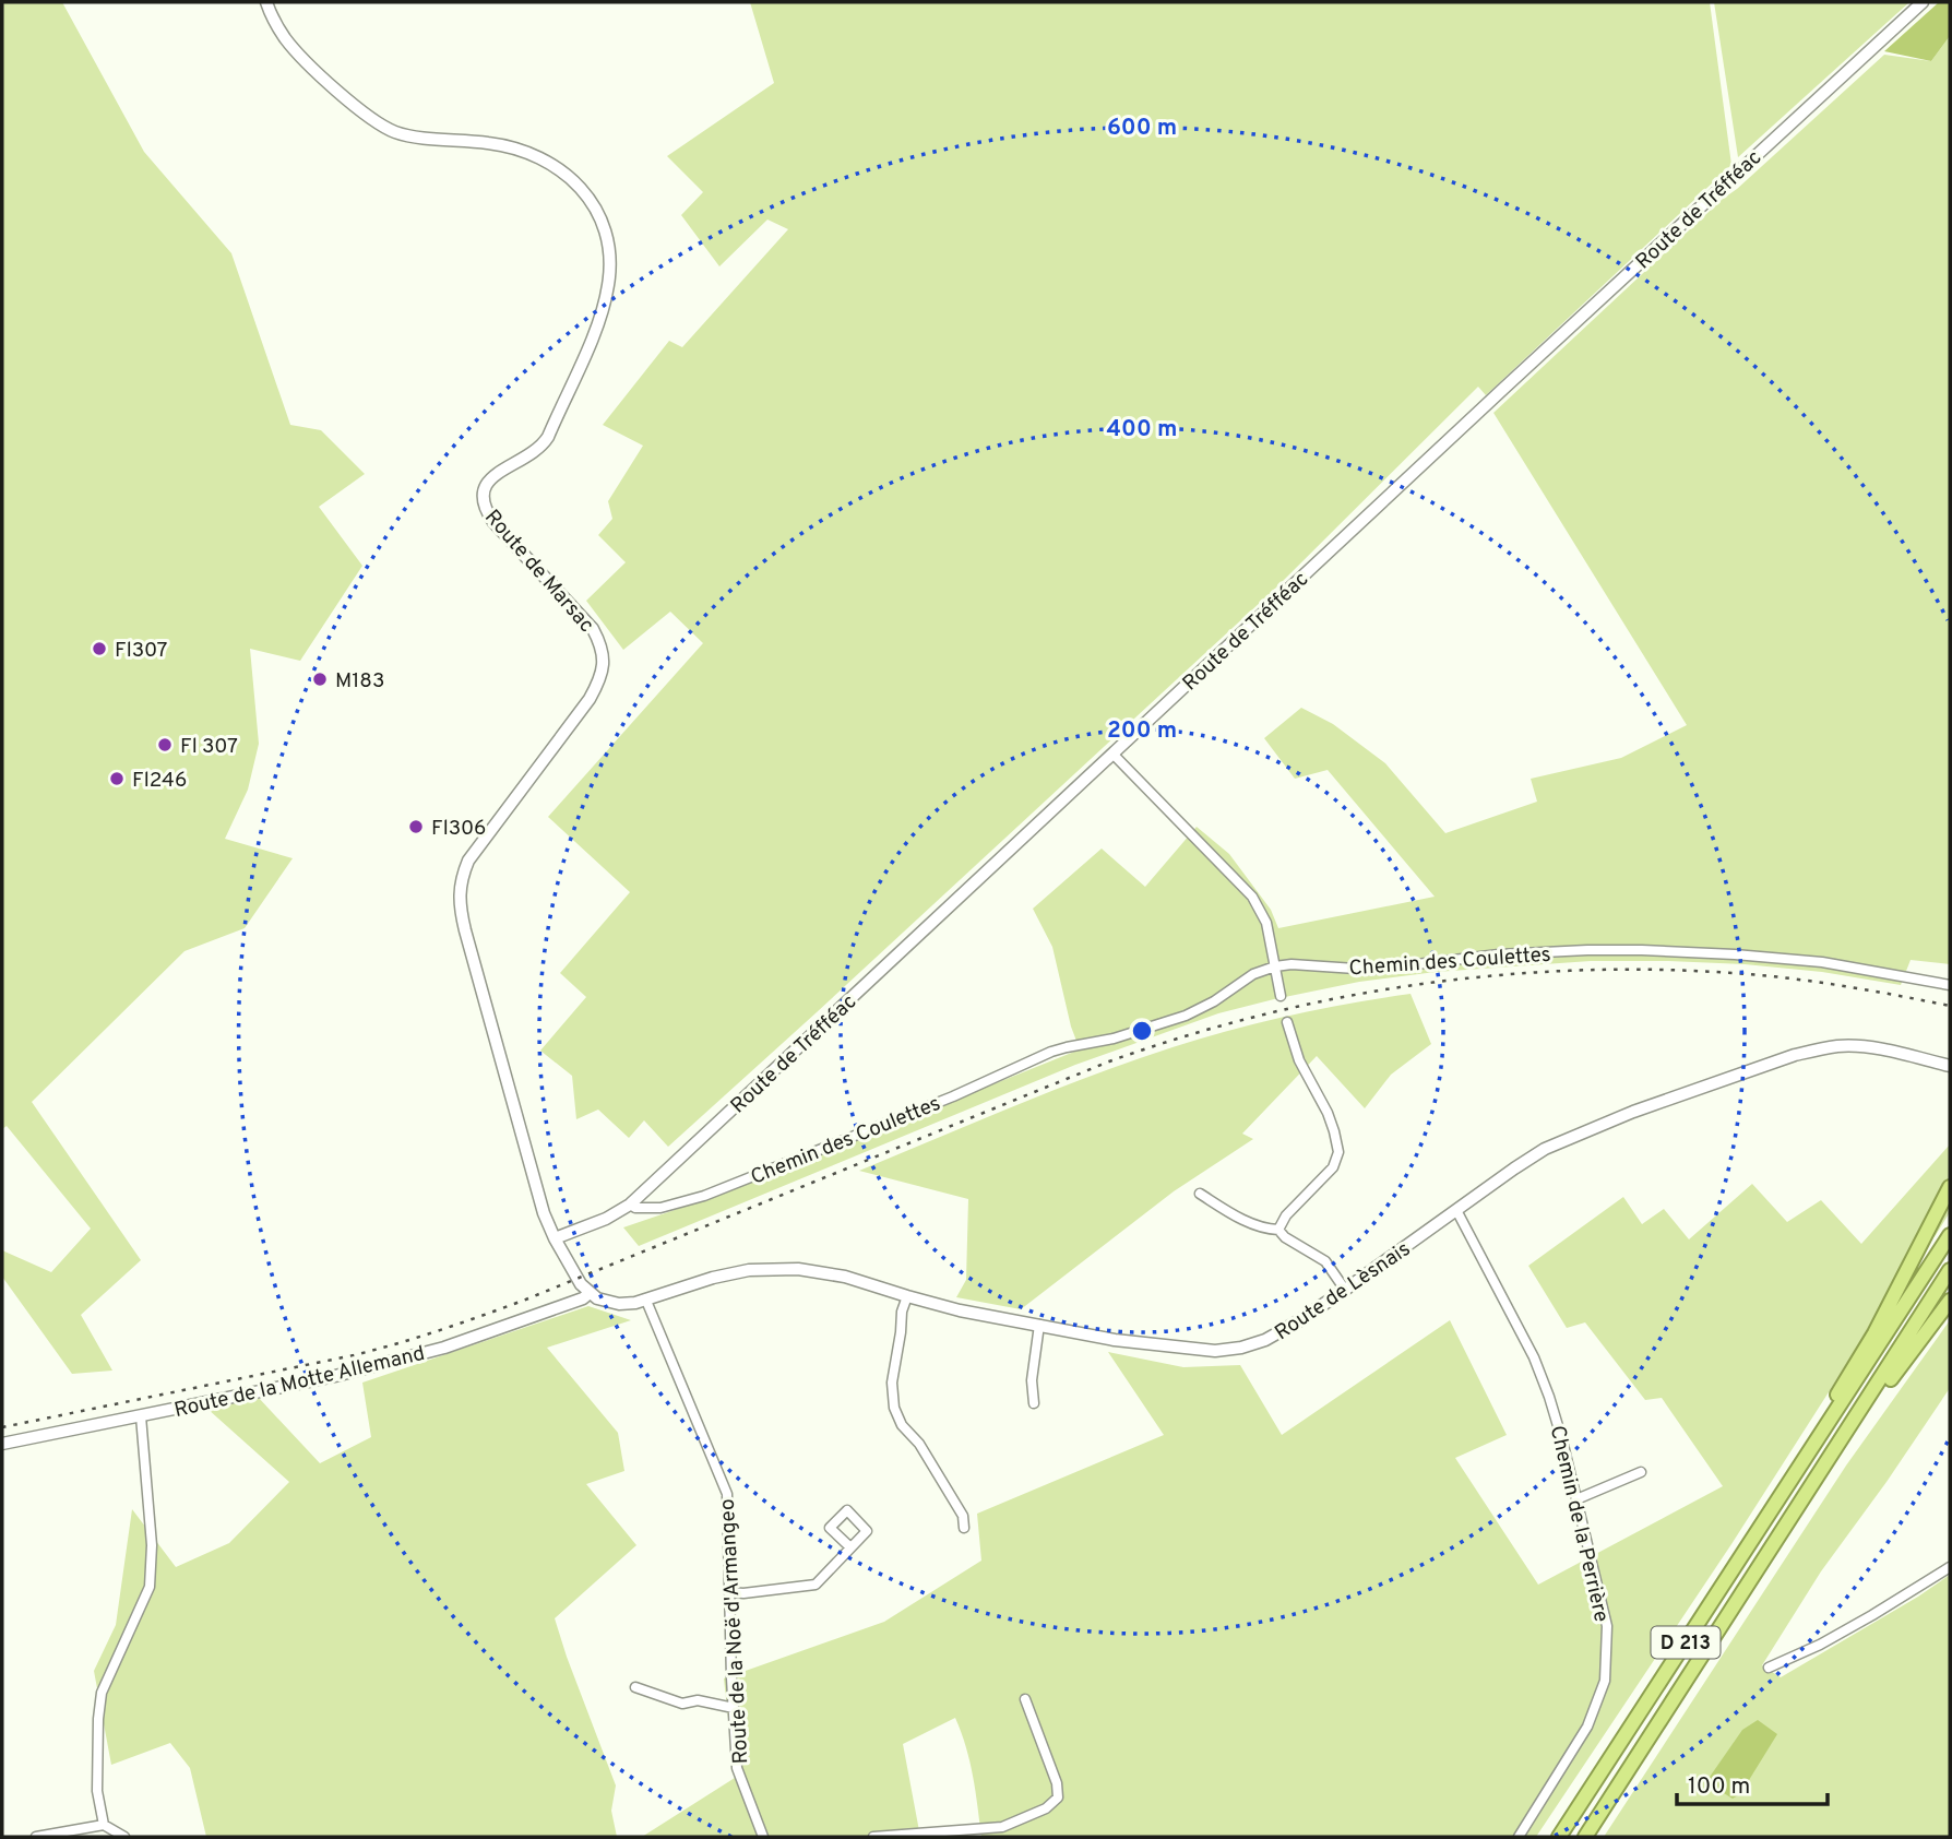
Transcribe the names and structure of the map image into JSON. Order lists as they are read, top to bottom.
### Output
{
  "streets": {
    "highway": ["D 213"],
    "street": [
      "Route de Tréfféac",
      "Route de Marsac",
      "Chemin des Coulettes",
      "Route de Lèsnais",
      "Route de la Motte Allemand",
      "Chemin de la Perrière",
      "Route de la Noë d'Armangeo"
    ]
  },
  "crossings": [
    ["Route de Tréfféac", "Route de Marsac"],
    ["Route de Tréfféac", "Chemin des Coulettes"],
    ["Route de Lèsnais", "Route de la Motte Allemand"],
    ["Route de Lèsnais", "Chemin de la Perrière"],
    ["Route de Lèsnais", "Route de la Noë d'Armangeo"]
  ],
  "places": [
    "Fl307",
    "M183",
    "Fl 307",
    "Fl246",
    "Fl306"
  ],
  "scale_bar": "100 m",
  "rings": ["600 m", "400 m", "200 m"]
}
